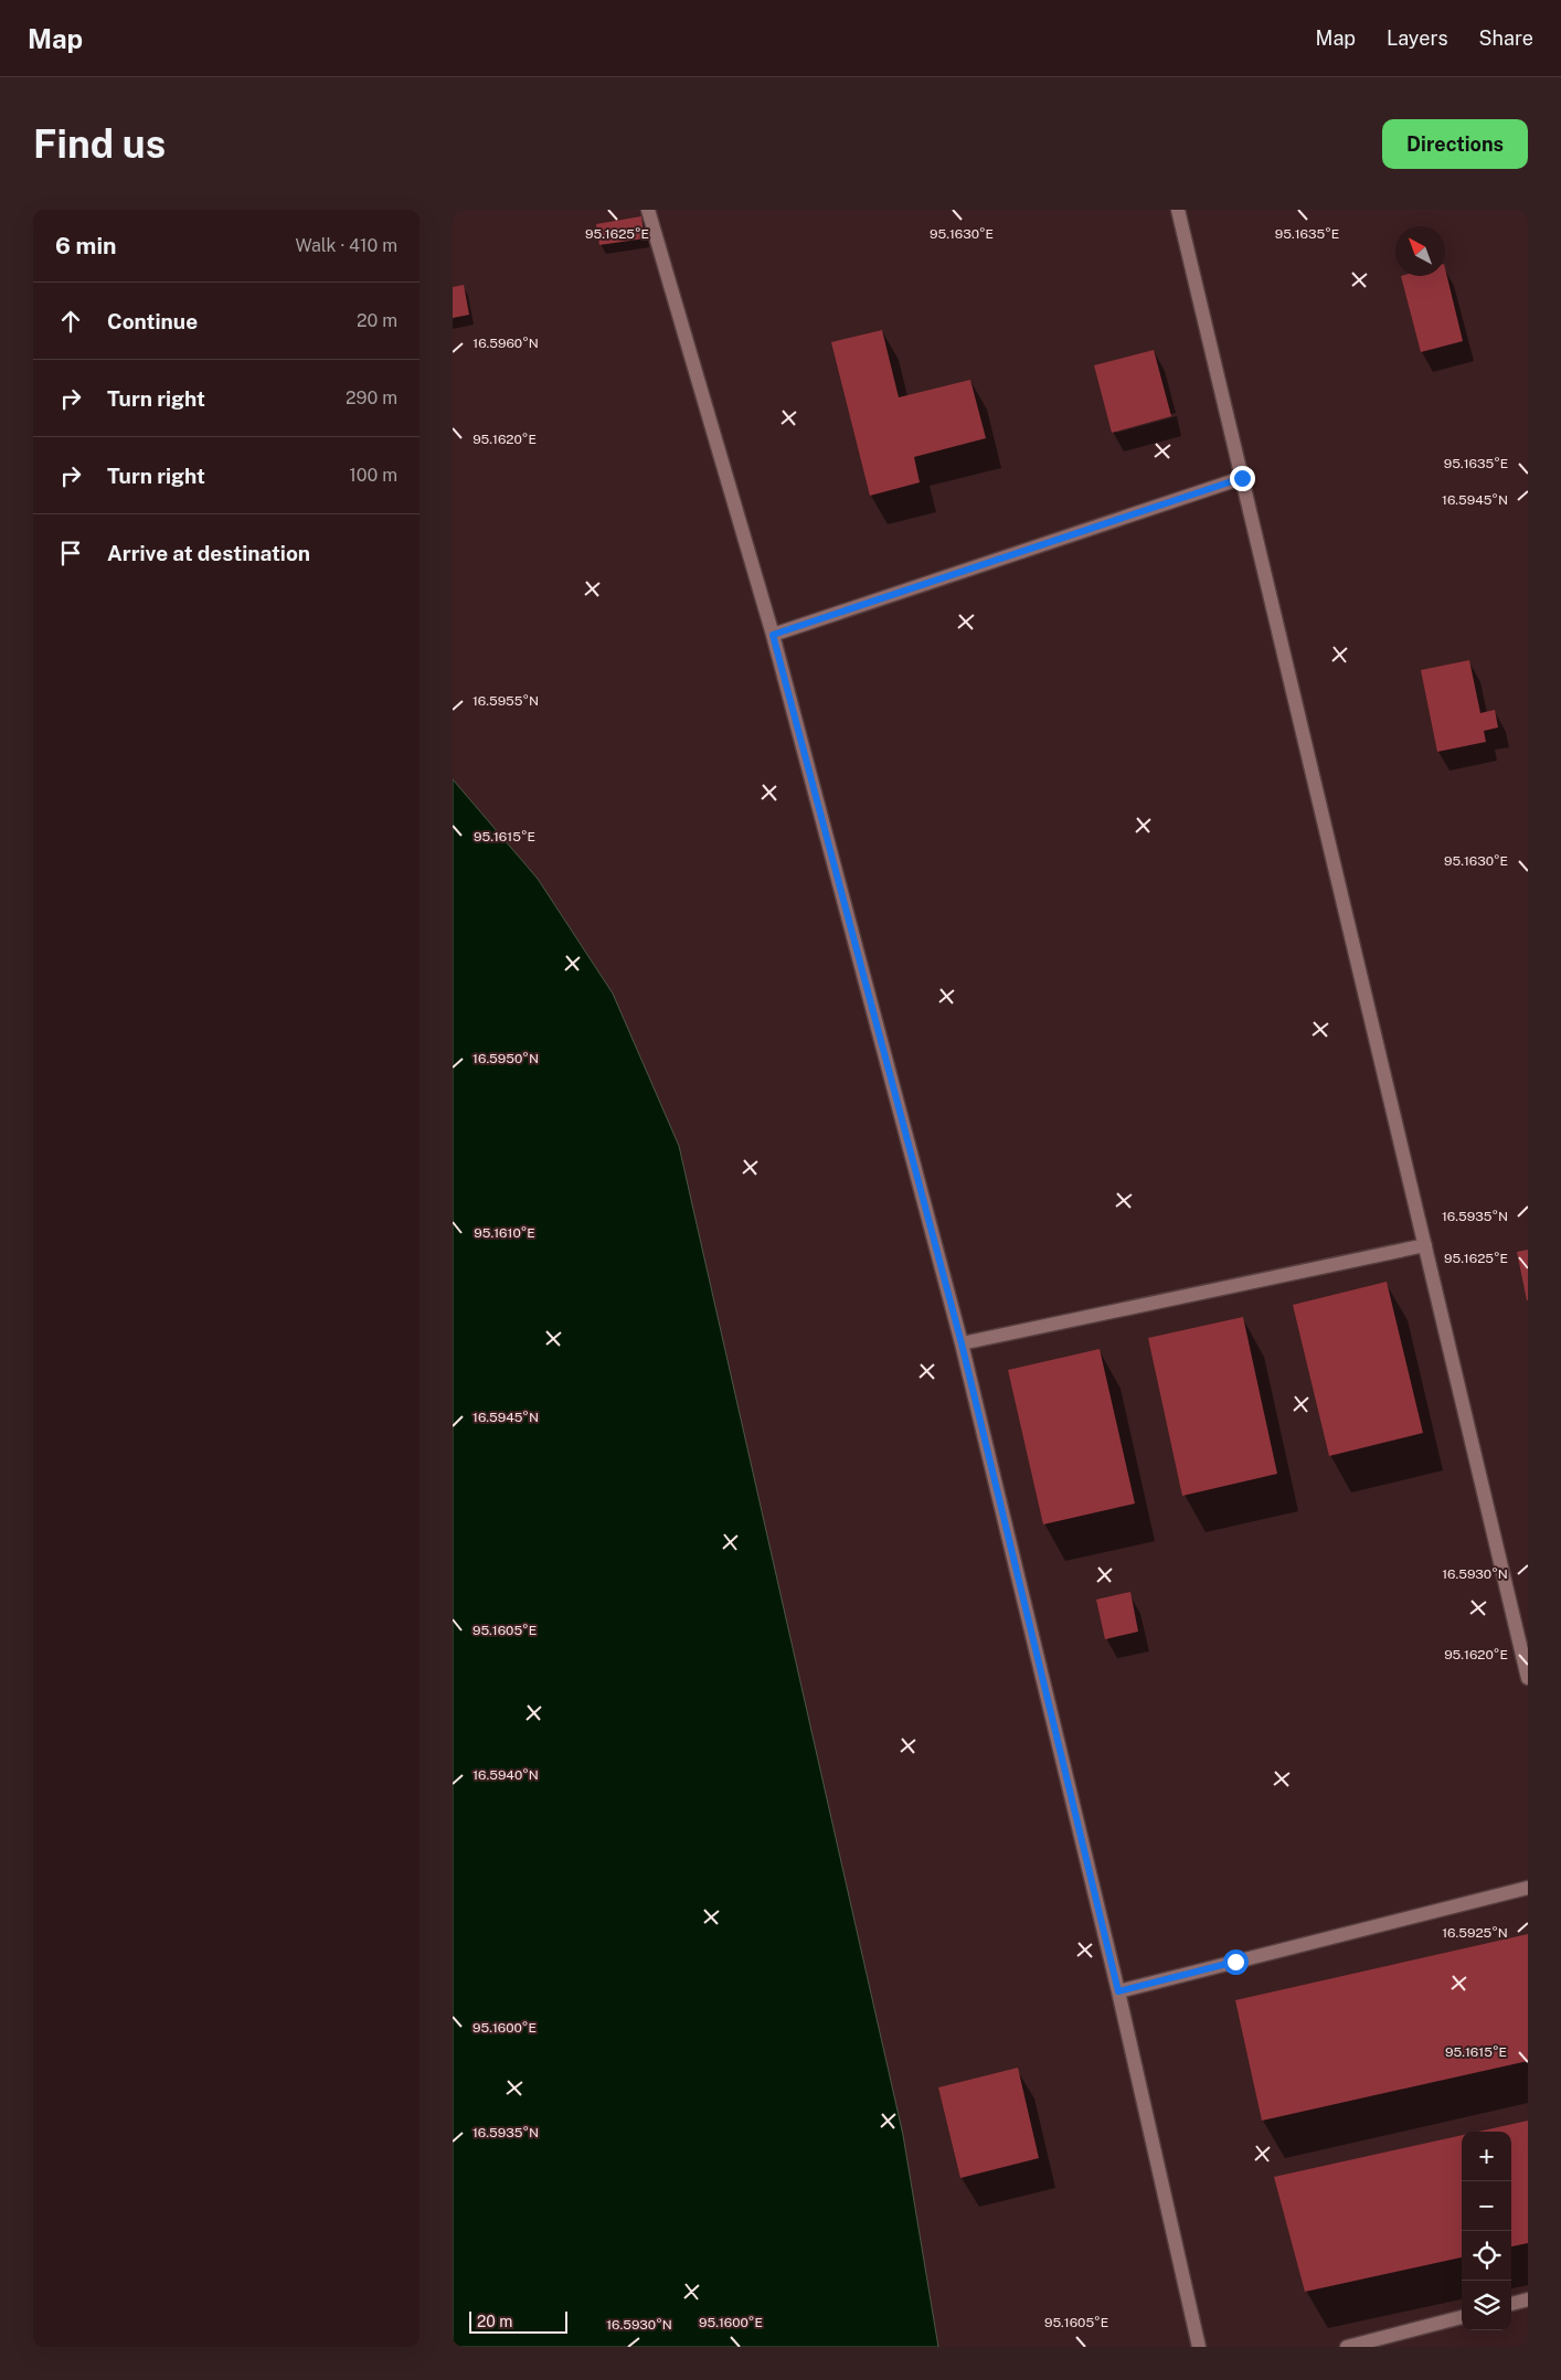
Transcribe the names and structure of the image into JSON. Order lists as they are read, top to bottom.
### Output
{
  "scale_bar": "20 m",
  "north": "top left",
  "page": {
    "header": "Map",
    "nav": ["Map", "Layers", "Share"],
    "buttons": "Directions",
    "title": "Find us",
    "heading": ["6 min", "Walk · 410 m"],
    "list": [
      ["Continue", "20 m"],
      ["Turn right", "290 m"],
      ["Turn right", "100 m"],
      "Arrive at destination"
    ],
    "map_buttons": ["+", "−"],
    "scale": "20 m"
  },
  "coordinates": [
    "95.1625°E",
    "95.1630°E",
    "95.1635°E",
    "16.5960°N",
    "95.1620°E",
    "16.5945°N",
    "16.5955°N",
    "95.1615°E",
    "16.5950°N",
    "16.5935°N",
    "95.1610°E",
    "16.5930°N",
    "95.1605°E",
    "16.5940°N",
    "16.5925°N",
    "95.1600°E"
  ]
}
